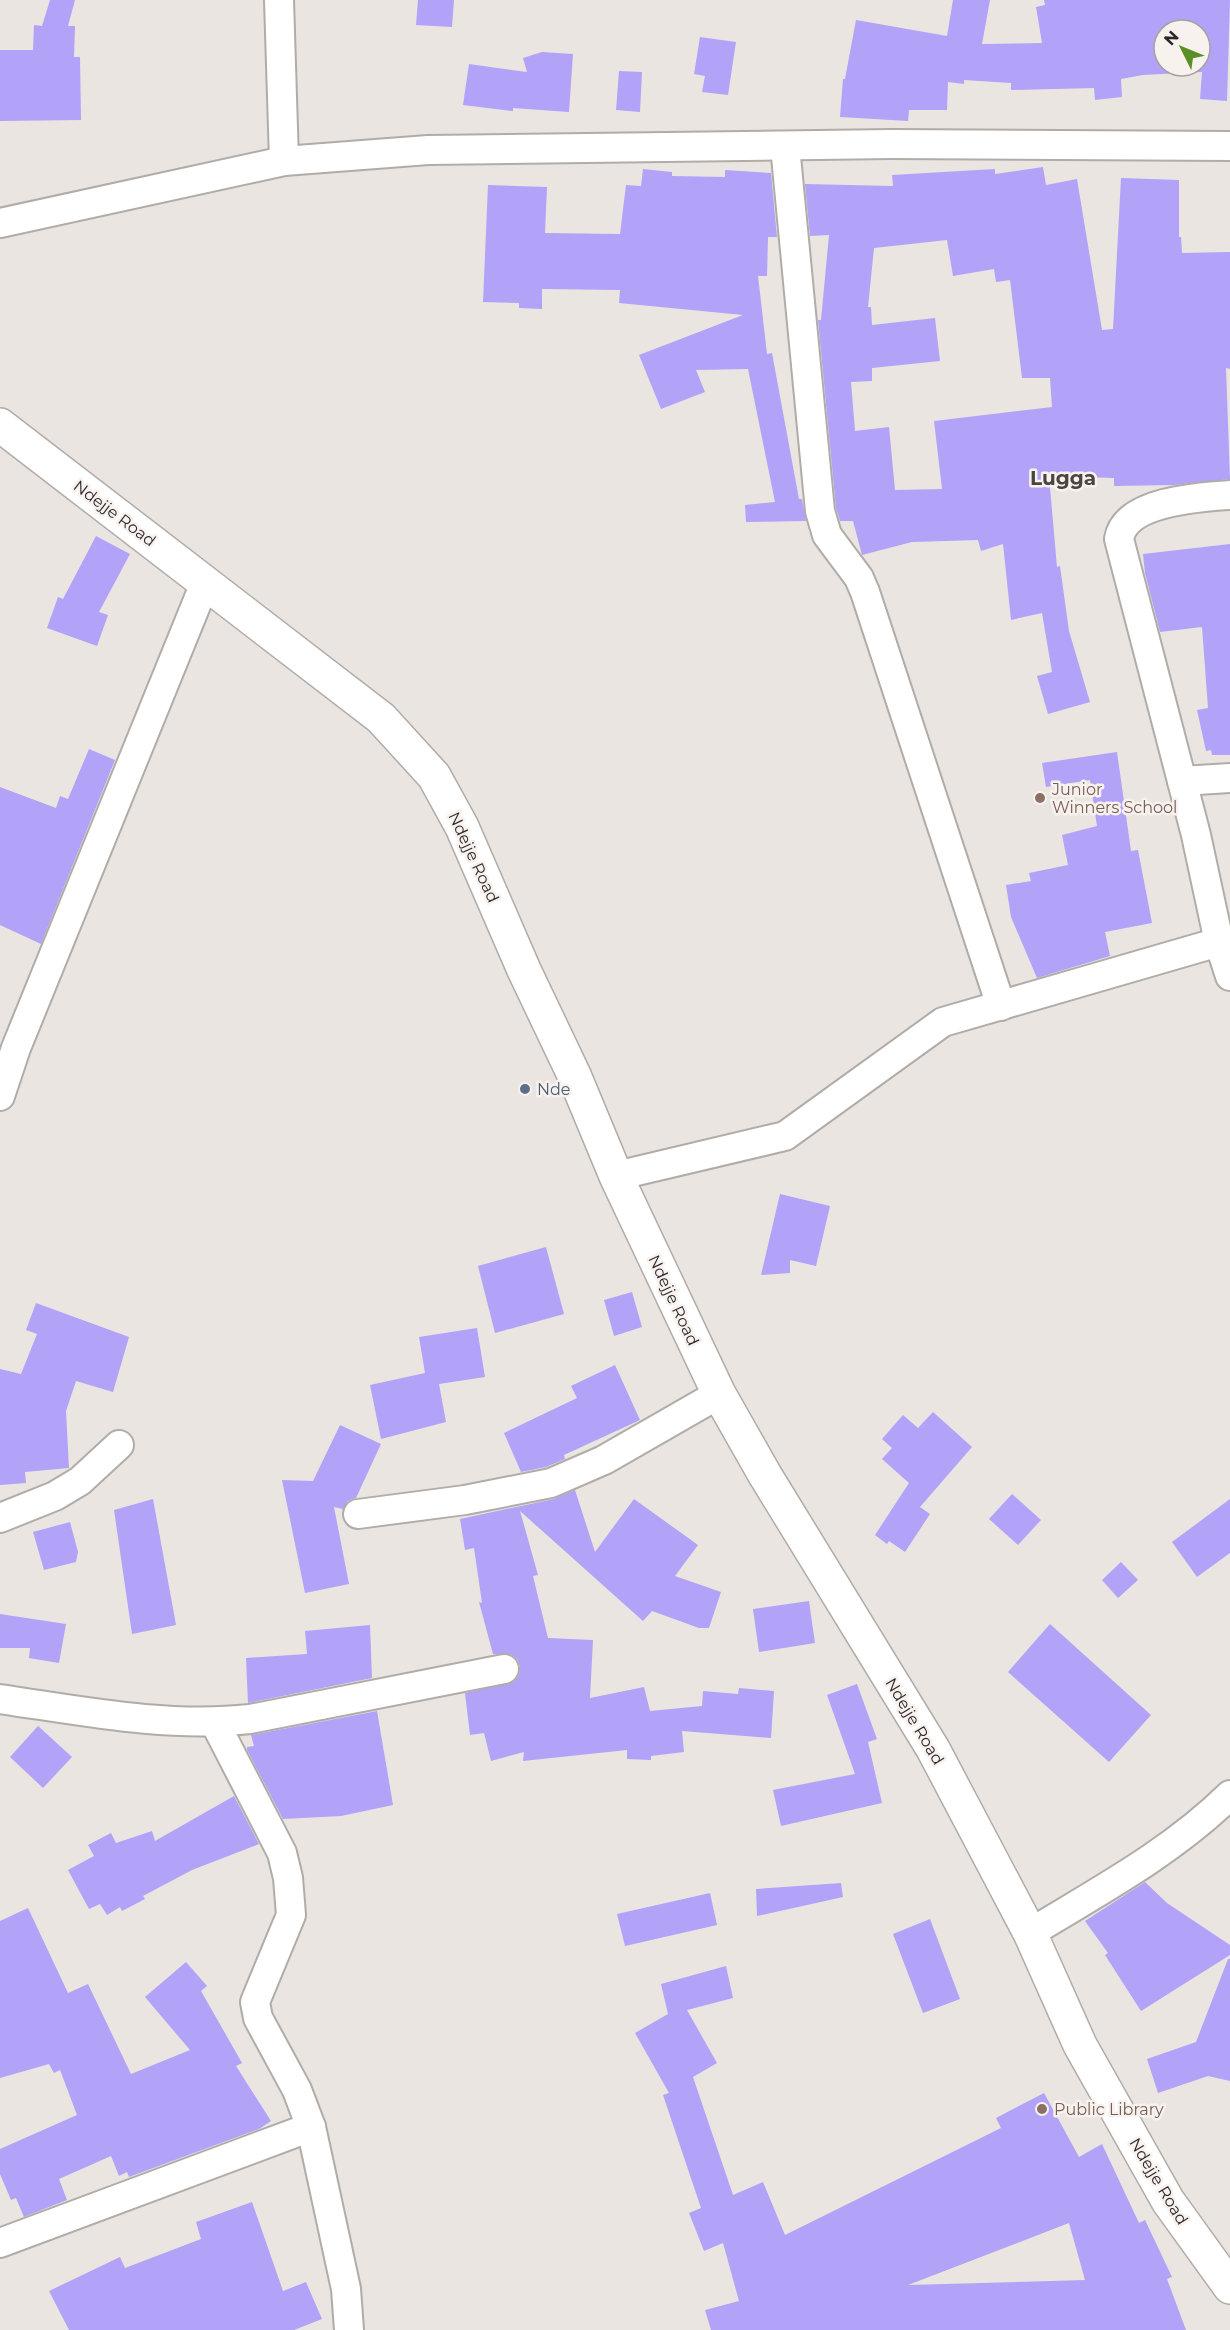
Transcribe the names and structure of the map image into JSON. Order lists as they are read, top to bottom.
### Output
{
  "streets": {
    "street": ["Ndejje Road"]
  },
  "districts": ["Lugga"],
  "places": ["Junior Winners School", "Nde", "Public Library"],
  "north": "top left"
}
